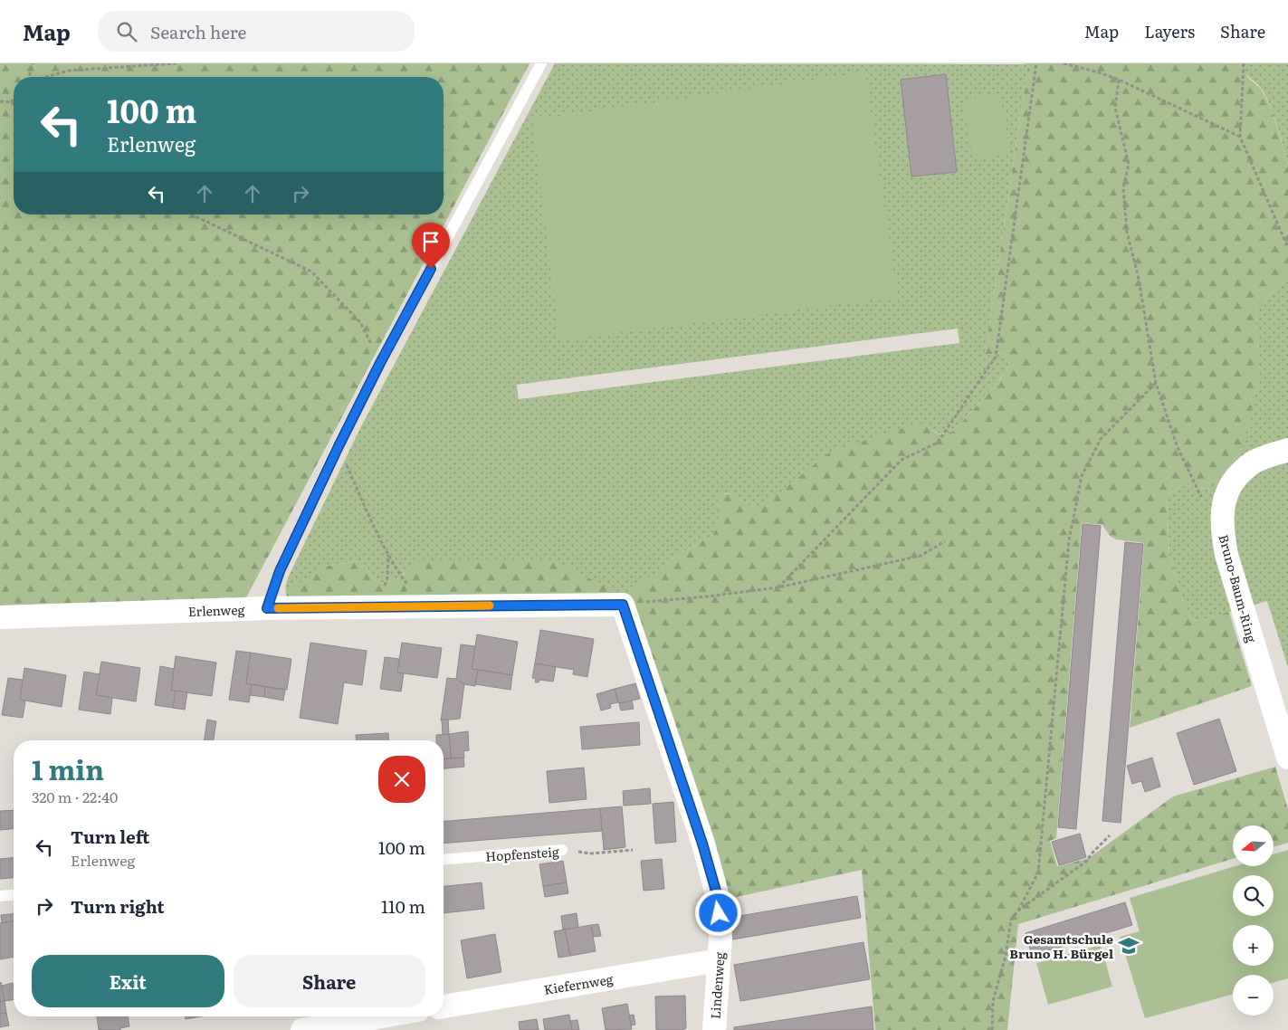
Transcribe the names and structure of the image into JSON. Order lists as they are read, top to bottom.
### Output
{
  "streets": {
    "street": [
      "Bruno-Baum-Ring",
      "Erlenweg",
      "Kiefernweg",
      "Lindenweg"
    ],
    "lane": ["Hopfensteig"]
  },
  "crossings": [
    ["Erlenweg", "Lindenweg"],
    ["Kiefernweg", "Lindenweg"]
  ],
  "places": {
    "school or university": ["Gesamtschule Bruno H. Bürgel"]
  },
  "north": "left",
  "page": {
    "header": "Map",
    "search": "Search here",
    "nav": ["Map", "Layers", "Share"],
    "turn": ["100 m", "Erlenweg"],
    "heading": ["1 min", "320 m · 22:40"],
    "list": [
      {
        "name": "Turn left",
        "note": "Erlenweg",
        "value": "100 m"
      },
      {
        "name": "Turn right",
        "value": "110 m"
      }
    ],
    "map_buttons": ["+", "−"],
    "buttons": ["Exit", "Share"]
  }
}
